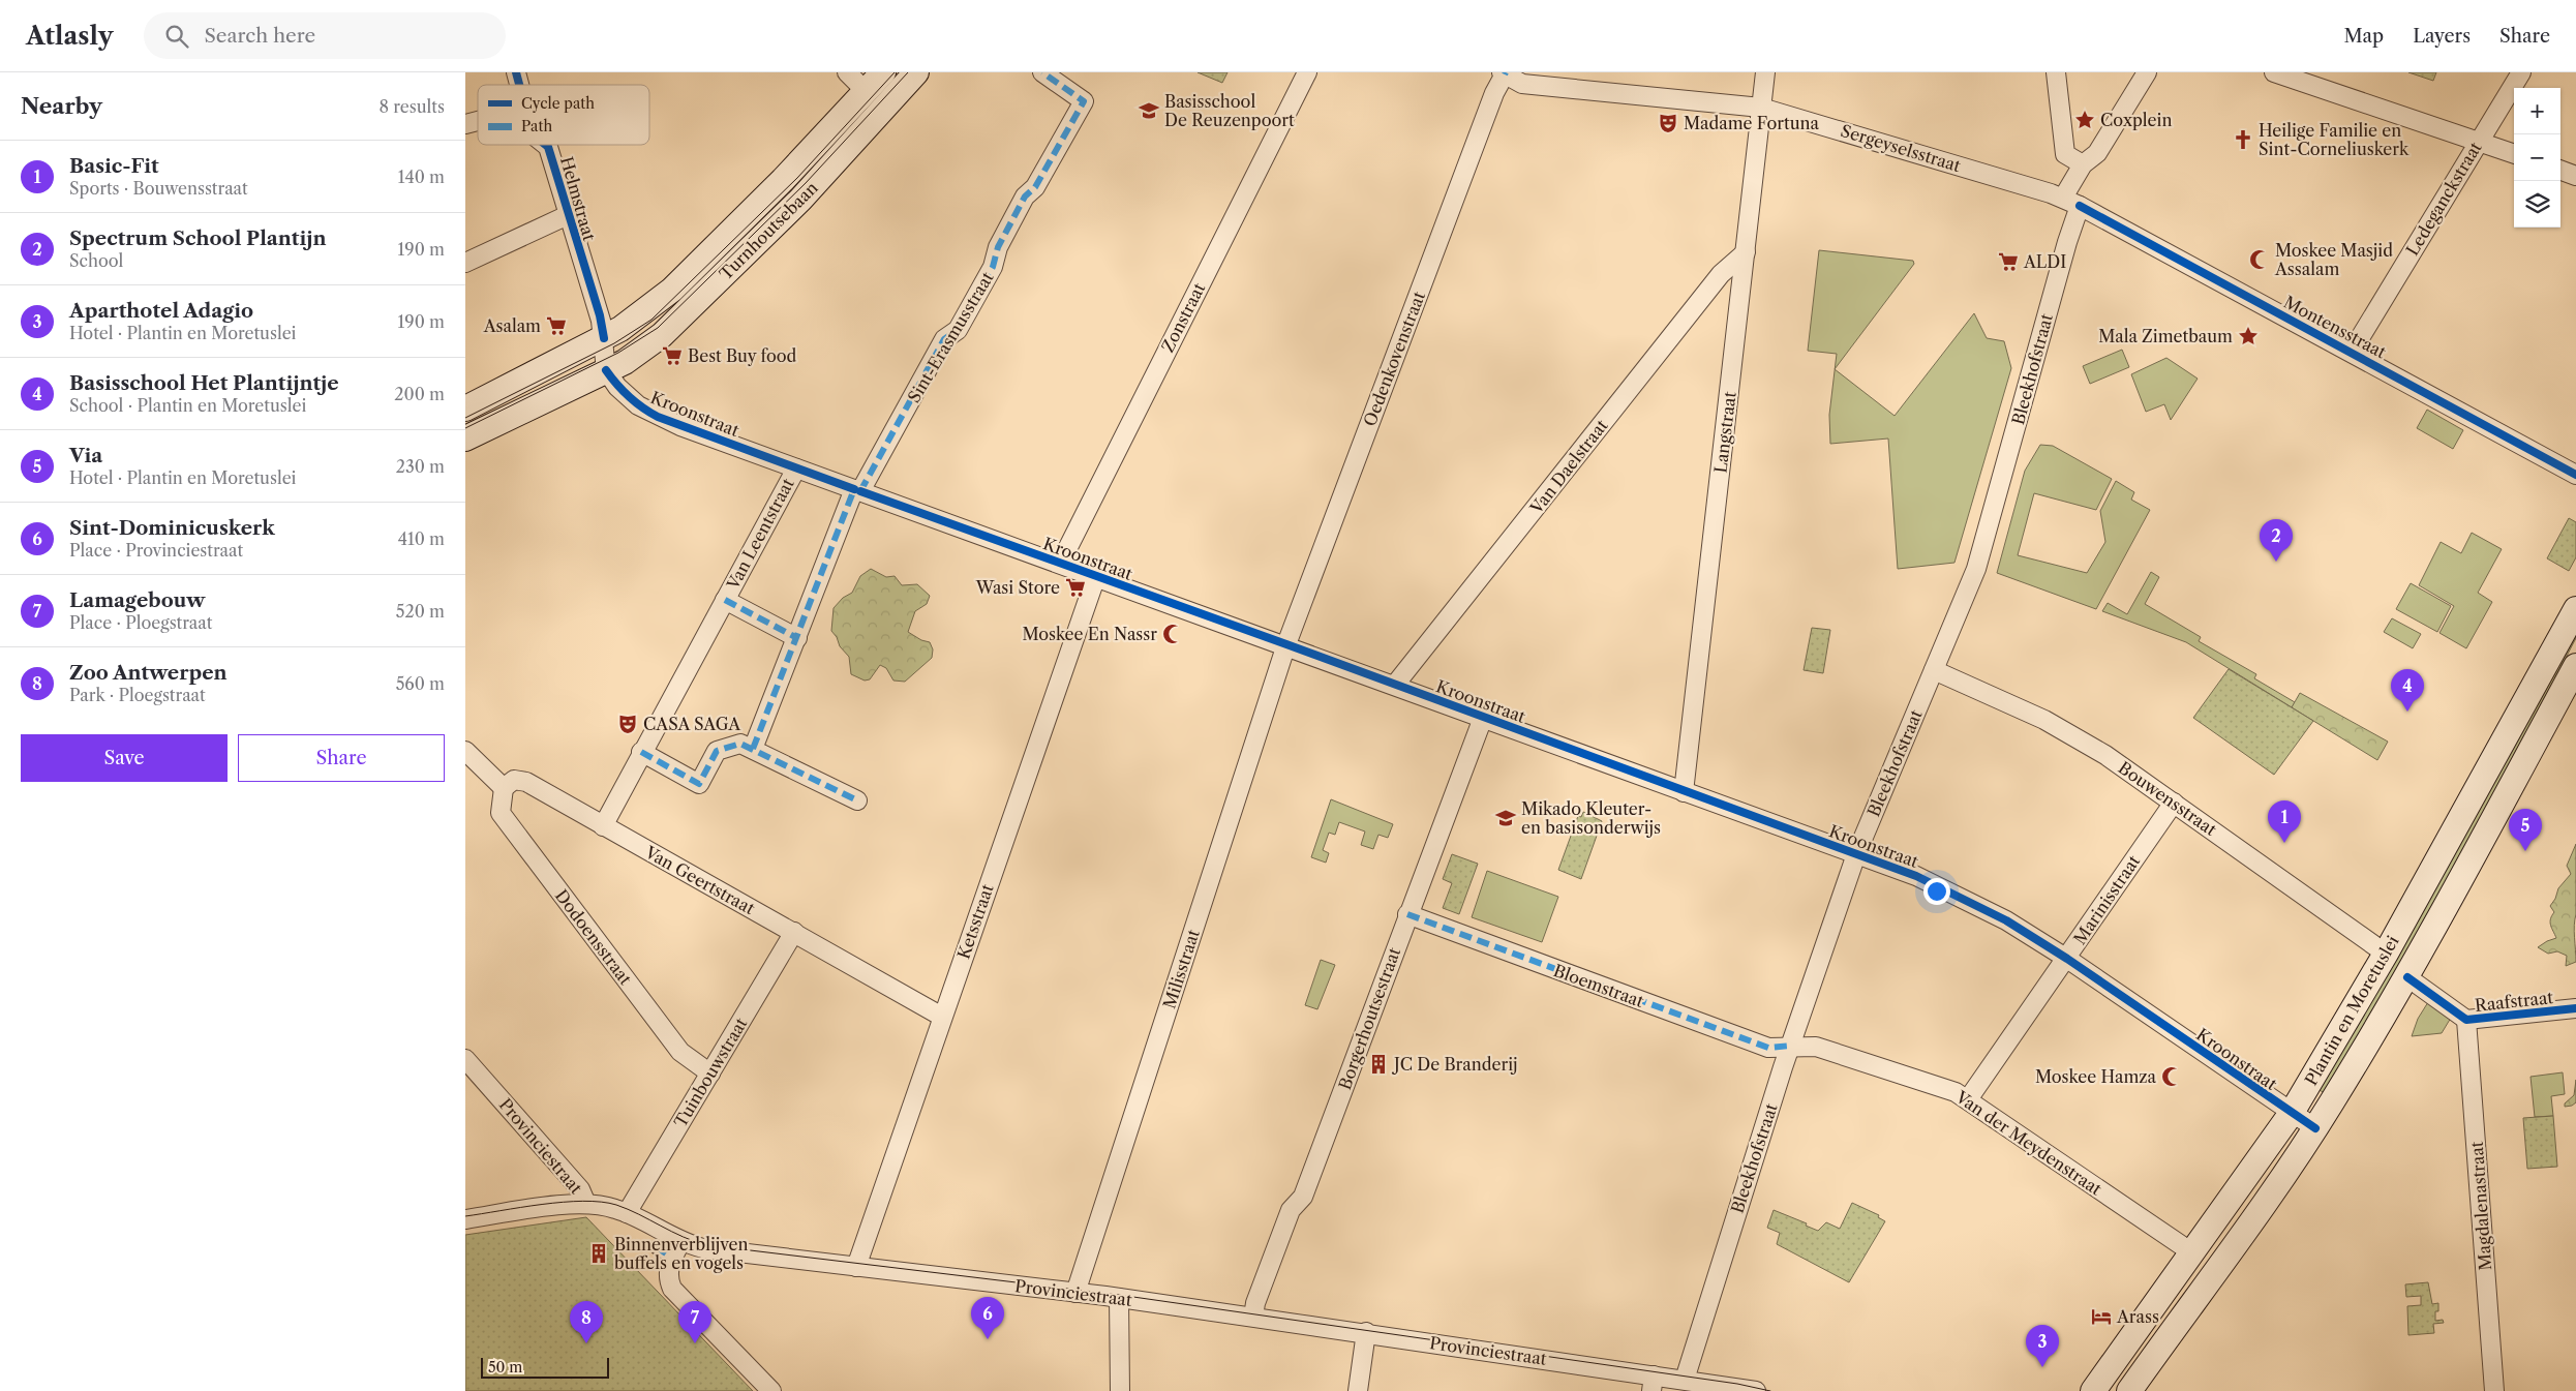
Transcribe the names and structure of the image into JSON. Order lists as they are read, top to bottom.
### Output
{
  "streets": {
    "main road": ["Turnhoutsebaan", "Plantin en Moretuslei"],
    "street": [
      "Sergeyselsstraat",
      "Helmstraat",
      "Ledeganckstraat",
      "Zonstraat",
      "Montensstraat",
      "Sint-Erasmusstraat",
      "Oedenkovenstraat",
      "Bleekhofstraat",
      "Kroonstraat",
      "Langstraat",
      "Van Daelstraat",
      "Van Leentstraat",
      "Bouwensstraat",
      "Van Geertstraat",
      "Marinisstraat",
      "Ketsstraat",
      "Dodoensstraat",
      "Milisstraat",
      "Bloemstraat",
      "Raafstraat",
      "Borgerhoutsestraat",
      "Tuinbouwstraat",
      "Van der Meydenstraat",
      "Provinciestraat",
      "Magdalenastraat"
    ]
  },
  "crossings": [
    ["Sergeyselsstraat", "Montensstraat"],
    ["Sergeyselsstraat", "Oedenkovenstraat"],
    ["Sergeyselsstraat", "Bleekhofstraat"],
    ["Sergeyselsstraat", "Langstraat"],
    ["Helmstraat", "Turnhoutsebaan"],
    ["Ledeganckstraat", "Montensstraat"],
    ["Turnhoutsebaan", "Kroonstraat"],
    ["Zonstraat", "Kroonstraat"],
    ["Montensstraat", "Bleekhofstraat"],
    ["Sint-Erasmusstraat", "Kroonstraat"],
    ["Sint-Erasmusstraat", "Van Leentstraat"],
    ["Oedenkovenstraat", "Kroonstraat"],
    ["Oedenkovenstraat", "Milisstraat"],
    ["Bleekhofstraat", "Kroonstraat"],
    ["Bleekhofstraat", "Bouwensstraat"],
    ["Bleekhofstraat", "Bloemstraat"],
    ["Bleekhofstraat", "Van der Meydenstraat"],
    ["Bleekhofstraat", "Provinciestraat"],
    ["Kroonstraat", "Langstraat"],
    ["Kroonstraat", "Van Daelstraat"],
    ["Kroonstraat", "Van Leentstraat"],
    ["Kroonstraat", "Marinisstraat"],
    ["Kroonstraat", "Ketsstraat"],
    ["Kroonstraat", "Milisstraat"],
    ["Kroonstraat", "Plantin en Moretuslei"],
    ["Kroonstraat", "Borgerhoutsestraat"],
    ["Langstraat", "Van Daelstraat"],
    ["Van Leentstraat", "Van Geertstraat"],
    ["Bouwensstraat", "Marinisstraat"],
    ["Bouwensstraat", "Plantin en Moretuslei"],
    ["Van Geertstraat", "Ketsstraat"],
    ["Van Geertstraat", "Dodoensstraat"],
    ["Van Geertstraat", "Tuinbouwstraat"],
    ["Marinisstraat", "Van der Meydenstraat"],
    ["Ketsstraat", "Provinciestraat"],
    ["Dodoensstraat", "Tuinbouwstraat"],
    ["Milisstraat", "Provinciestraat"],
    ["Bloemstraat", "Borgerhoutsestraat"],
    ["Bloemstraat", "Van der Meydenstraat"],
    ["Raafstraat", "Plantin en Moretuslei"],
    ["Raafstraat", "Magdalenastraat"],
    ["Plantin en Moretuslei", "Van der Meydenstraat"],
    ["Borgerhoutsestraat", "Provinciestraat"],
    ["Tuinbouwstraat", "Provinciestraat"]
  ],
  "places": {
    "school or university": ["Basisschool De Reuzenpoort", "Mikado Kleuter- en basisonderwijs"],
    "place": ["Coxplein", "Mala Zimetbaum"],
    "theatre": ["Madame Fortuna", "CASA SAGA"],
    "church": ["Heilige Familie en Sint-Corneliuskerk"],
    "mosque": ["Moskee Masjid Assalam", "Moskee En Nassr", "Moskee Hamza"],
    "supermarket": [
      "ALDI",
      "Asalam",
      "Best Buy food",
      "Wasi Store"
    ],
    "building": ["JC De Branderij", "Binnenverblijven buffels en vogels"],
    "hotel": ["Arass"]
  },
  "legend": ["Cycle path", "Path"],
  "scale_bar": "50 m",
  "page": {
    "header": "Atlasly",
    "search": "Search here",
    "nav": ["Map", "Layers", "Share"],
    "heading": ["Nearby", "8 results"],
    "map_buttons": ["+", "−"],
    "list": [
      {
        "mark": "1",
        "name": "Basic-Fit",
        "note": "Sports · Bouwensstraat",
        "value": "140 m"
      },
      {
        "mark": "2",
        "name": "Spectrum School Plantijn",
        "note": "School",
        "value": "190 m"
      },
      {
        "mark": "3",
        "name": "Aparthotel Adagio",
        "note": "Hotel · Plantin en Moretuslei",
        "value": "190 m"
      },
      {
        "mark": "4",
        "name": "Basisschool Het Plantijntje",
        "note": "School · Plantin en Moretuslei",
        "value": "200 m"
      },
      {
        "mark": "5",
        "name": "Via",
        "note": "Hotel · Plantin en Moretuslei",
        "value": "230 m"
      },
      {
        "mark": "6",
        "name": "Sint-Dominicuskerk",
        "note": "Place · Provinciestraat",
        "value": "410 m"
      },
      {
        "mark": "7",
        "name": "Lamagebouw",
        "note": "Place · Ploegstraat",
        "value": "520 m"
      },
      {
        "mark": "8",
        "name": "Zoo Antwerpen",
        "note": "Park · Ploegstraat",
        "value": "560 m"
      }
    ],
    "pins": [
      "2",
      "4",
      "1",
      "5",
      "6",
      "7",
      "8",
      "3"
    ],
    "buttons": ["Save", "Share"],
    "scale": "50 m"
  }
}
